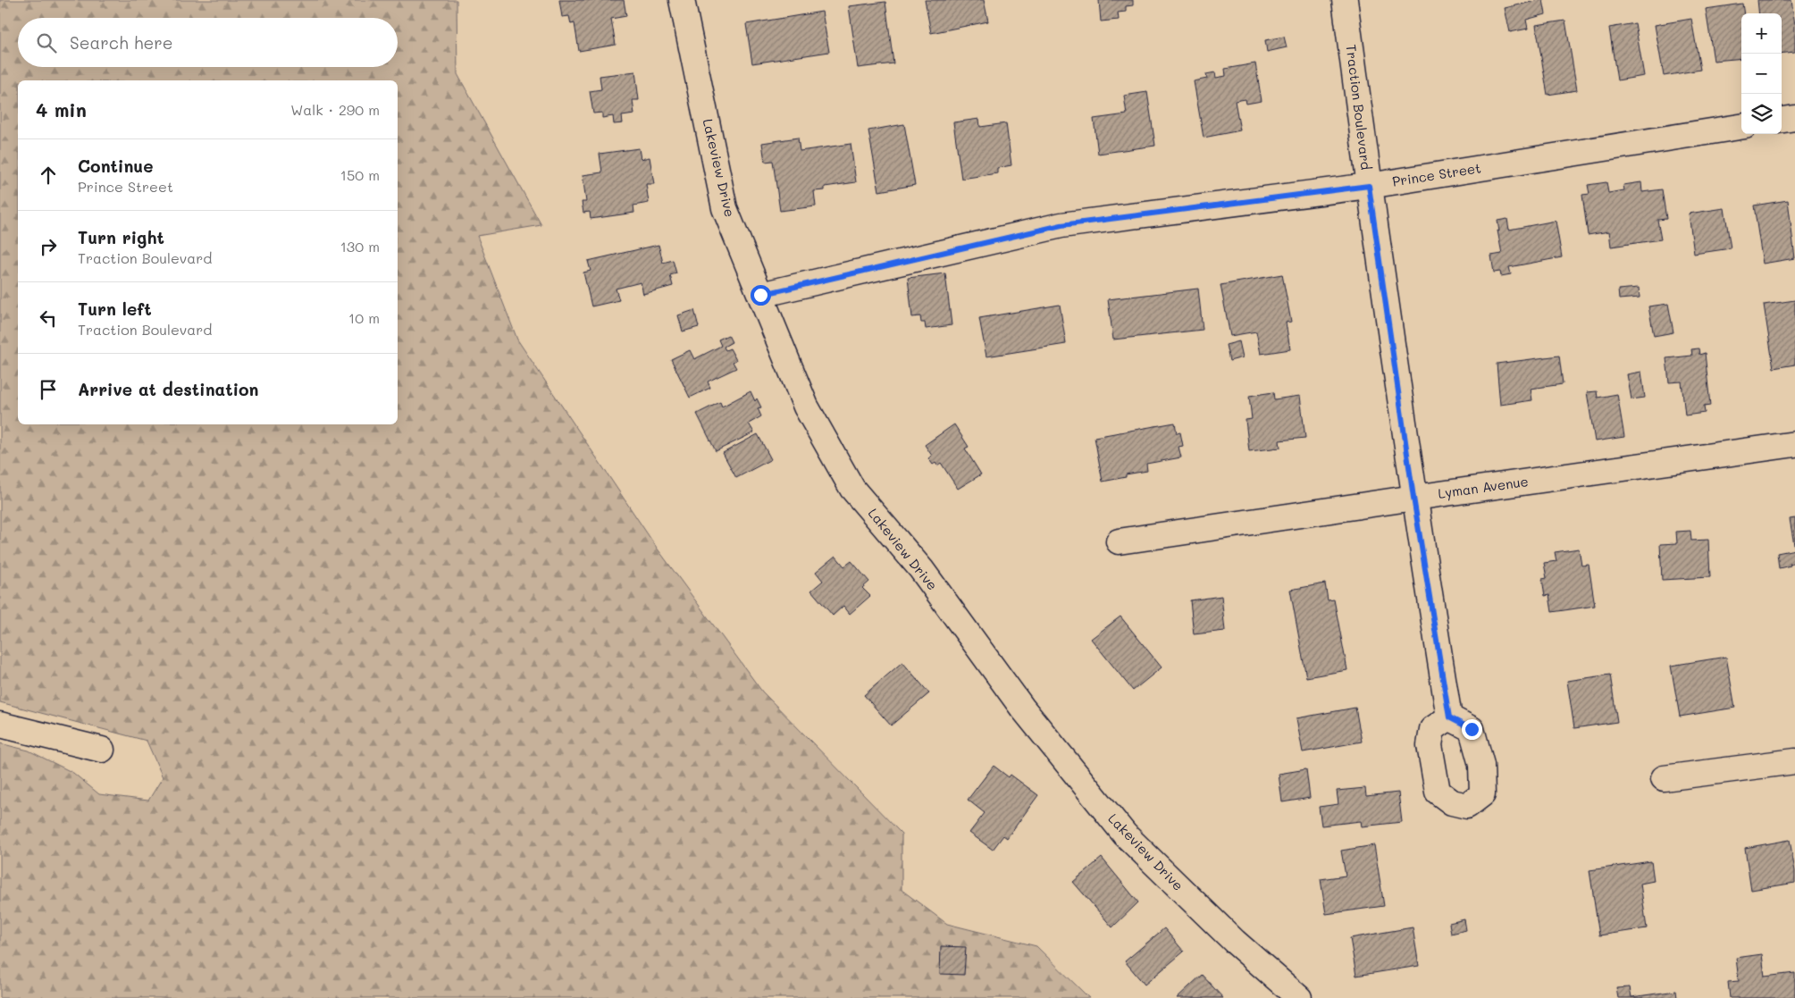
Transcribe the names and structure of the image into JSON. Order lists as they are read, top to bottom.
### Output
{
  "streets": {
    "street": [
      "Traction Boulevard",
      "Lakeview Drive",
      "Prince Street",
      "Lyman Avenue"
    ]
  },
  "crossings": [
    ["Traction Boulevard", "Prince Street"],
    ["Traction Boulevard", "Lyman Avenue"],
    ["Lakeview Drive", "Prince Street"]
  ],
  "page": {
    "map_buttons": ["+", "−"],
    "search": "Search here",
    "heading": ["4 min", "Walk · 290 m"],
    "list": [
      ["Continue", "Prince Street", "150 m"],
      ["Turn right", "Traction Boulevard", "130 m"],
      ["Turn left", "Traction Boulevard", "10 m"],
      "Arrive at destination"
    ]
  }
}
